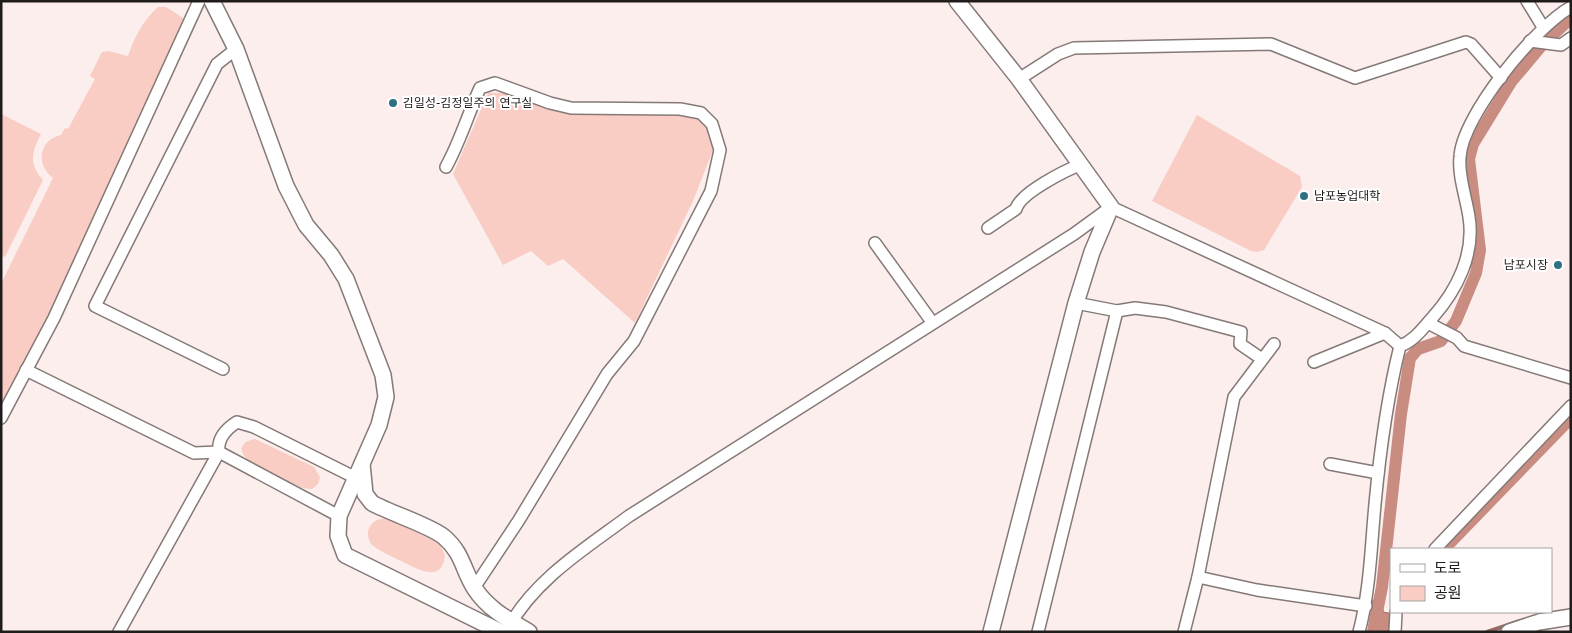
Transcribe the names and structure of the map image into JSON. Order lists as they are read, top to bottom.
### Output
{
  "places": ["김일성-김정일주의 연구실", "남포농업대학", "남포시장"],
  "legend": ["도로", "공원"]
}
